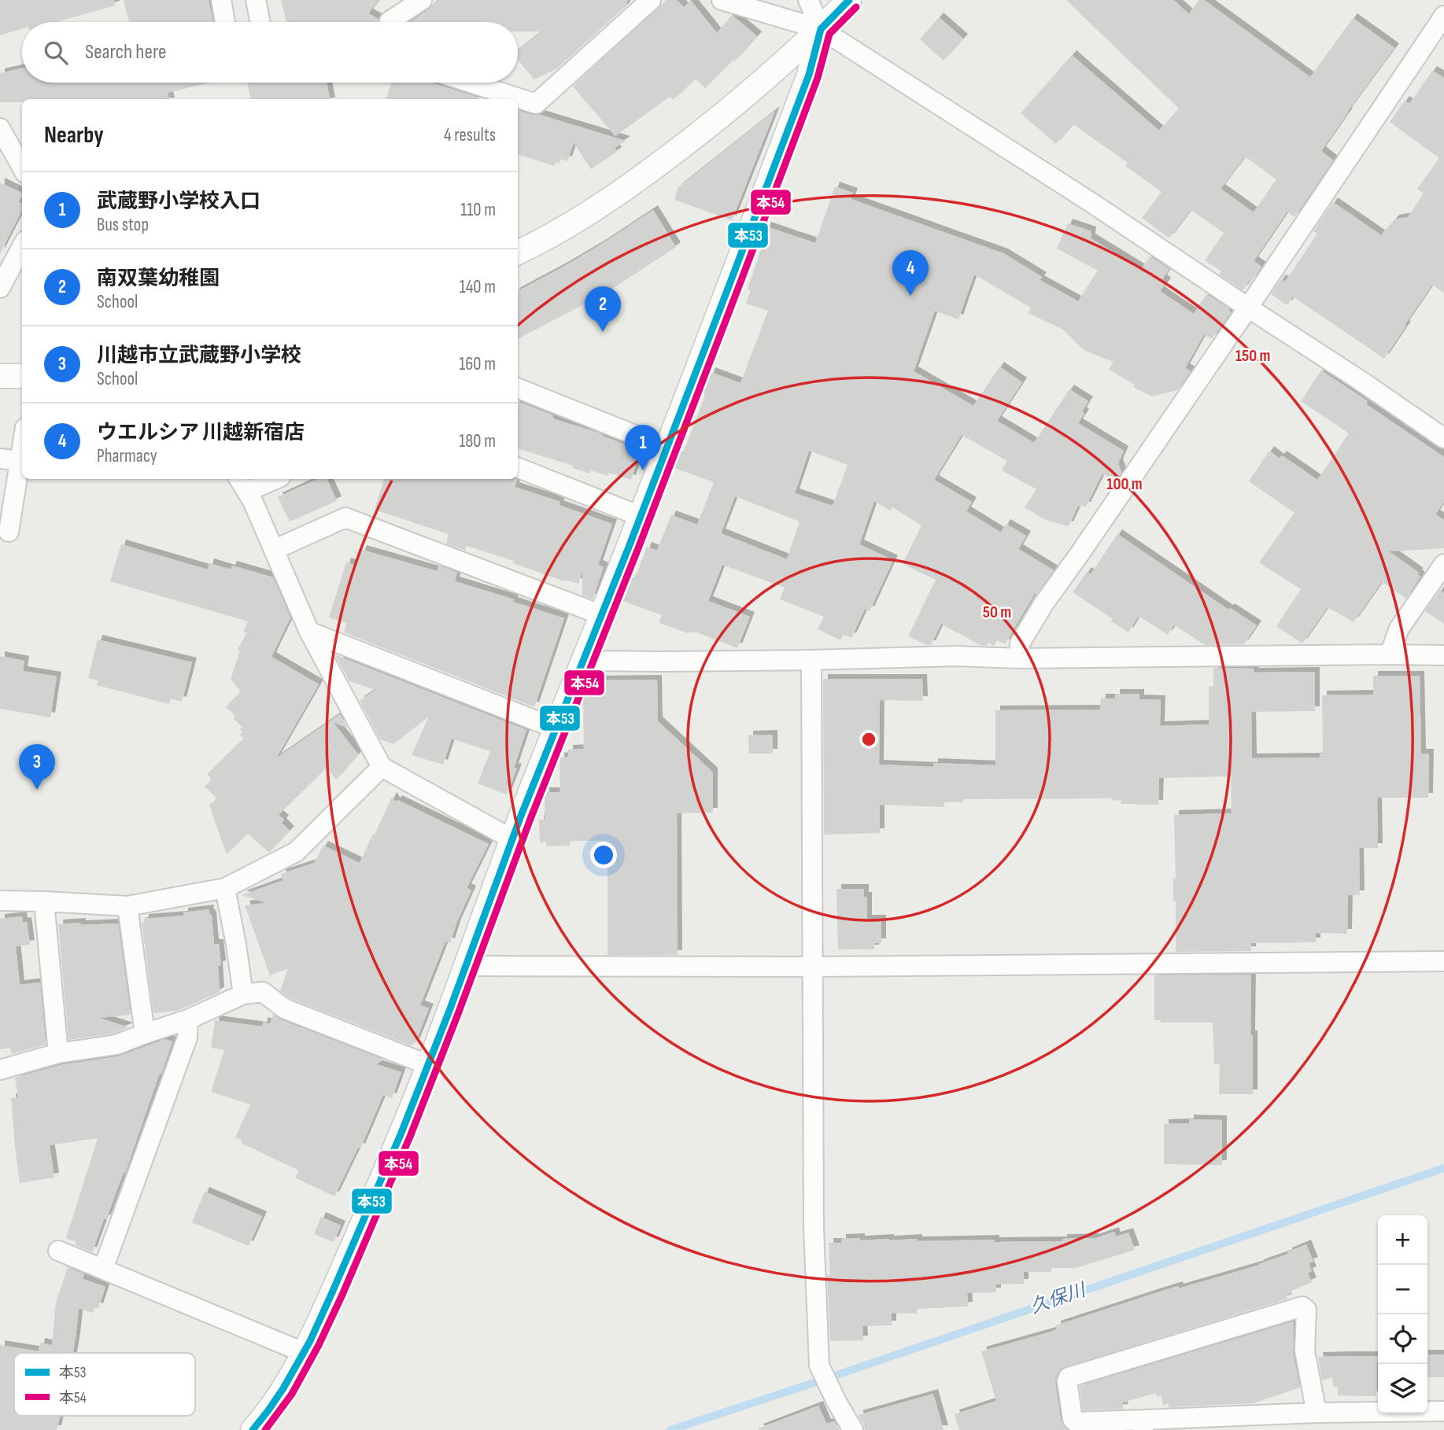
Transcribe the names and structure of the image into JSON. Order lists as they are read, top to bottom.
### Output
{
  "water": ["久保川"],
  "lines": ["transit line 本53", "transit line 本54"],
  "legend": ["本53", "本54"],
  "page": {
    "search": "Search here",
    "heading": ["Nearby", "4 results"],
    "list": [
      {
        "mark": "1",
        "name": "武蔵野小学校入口",
        "note": "Bus stop",
        "value": "110 m"
      },
      {
        "mark": "2",
        "name": "南双葉幼稚園",
        "note": "School",
        "value": "140 m"
      },
      {
        "mark": "3",
        "name": "川越市立武蔵野小学校",
        "note": "School",
        "value": "160 m"
      },
      {
        "mark": "4",
        "name": "ウエルシア 川越新宿店",
        "note": "Pharmacy",
        "value": "180 m"
      }
    ],
    "pins": [
      "4",
      "2",
      "1",
      "3"
    ],
    "map_buttons": ["+", "−"]
  },
  "rings": ["150 m", "100 m", "50 m"]
}
